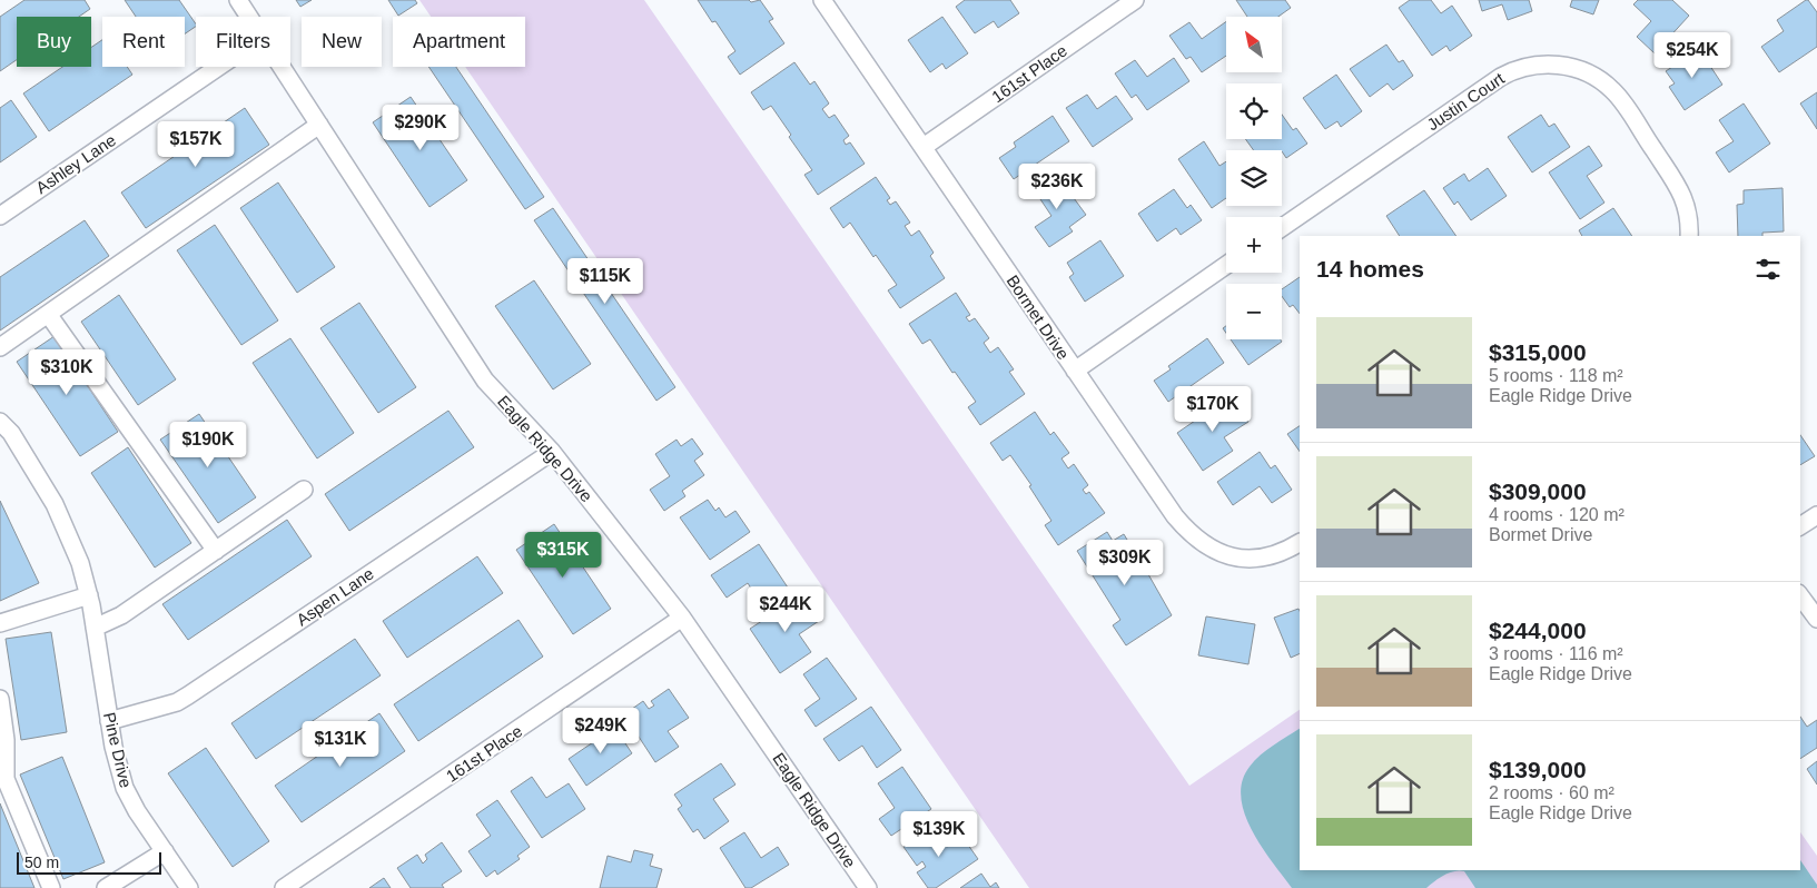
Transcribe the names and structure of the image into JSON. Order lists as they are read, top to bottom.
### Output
{
  "streets": {
    "street": [
      "161st Place",
      "Justin Court",
      "Ashley Lane",
      "Bormet Drive",
      "Eagle Ridge Drive",
      "Aspen Lane",
      "Pine Drive"
    ]
  },
  "crossings": [
    ["161st Place", "Bormet Drive"],
    ["161st Place", "Eagle Ridge Drive"],
    ["Eagle Ridge Drive", "Aspen Lane"],
    ["Aspen Lane", "Pine Drive"]
  ],
  "scale_bar": "50 m",
  "north": "top left",
  "page": {
    "map_buttons": ["+", "−"],
    "chip": [
      "Buy",
      "Rent",
      "Filters",
      "New",
      "Apartment"
    ],
    "price": [
      "$254K",
      "$290K",
      "$157K",
      "$236K",
      "$115K",
      "$310K",
      "$170K",
      "$190K",
      "$315K",
      "$309K",
      "$244K",
      "$249K",
      "$131K",
      "$139K"
    ],
    "heading": "14 homes",
    "list": [
      {
        "name": "$315,000",
        "note": "5 rooms · 118 m² · Eagle Ridge Drive"
      },
      {
        "name": "$309,000",
        "note": "4 rooms · 120 m² · Bormet Drive"
      },
      {
        "name": "$244,000",
        "note": "3 rooms · 116 m² · Eagle Ridge Drive"
      },
      {
        "name": "$139,000",
        "note": "2 rooms · 60 m² · Eagle Ridge Drive"
      }
    ],
    "scale": "50 m"
  }
}
